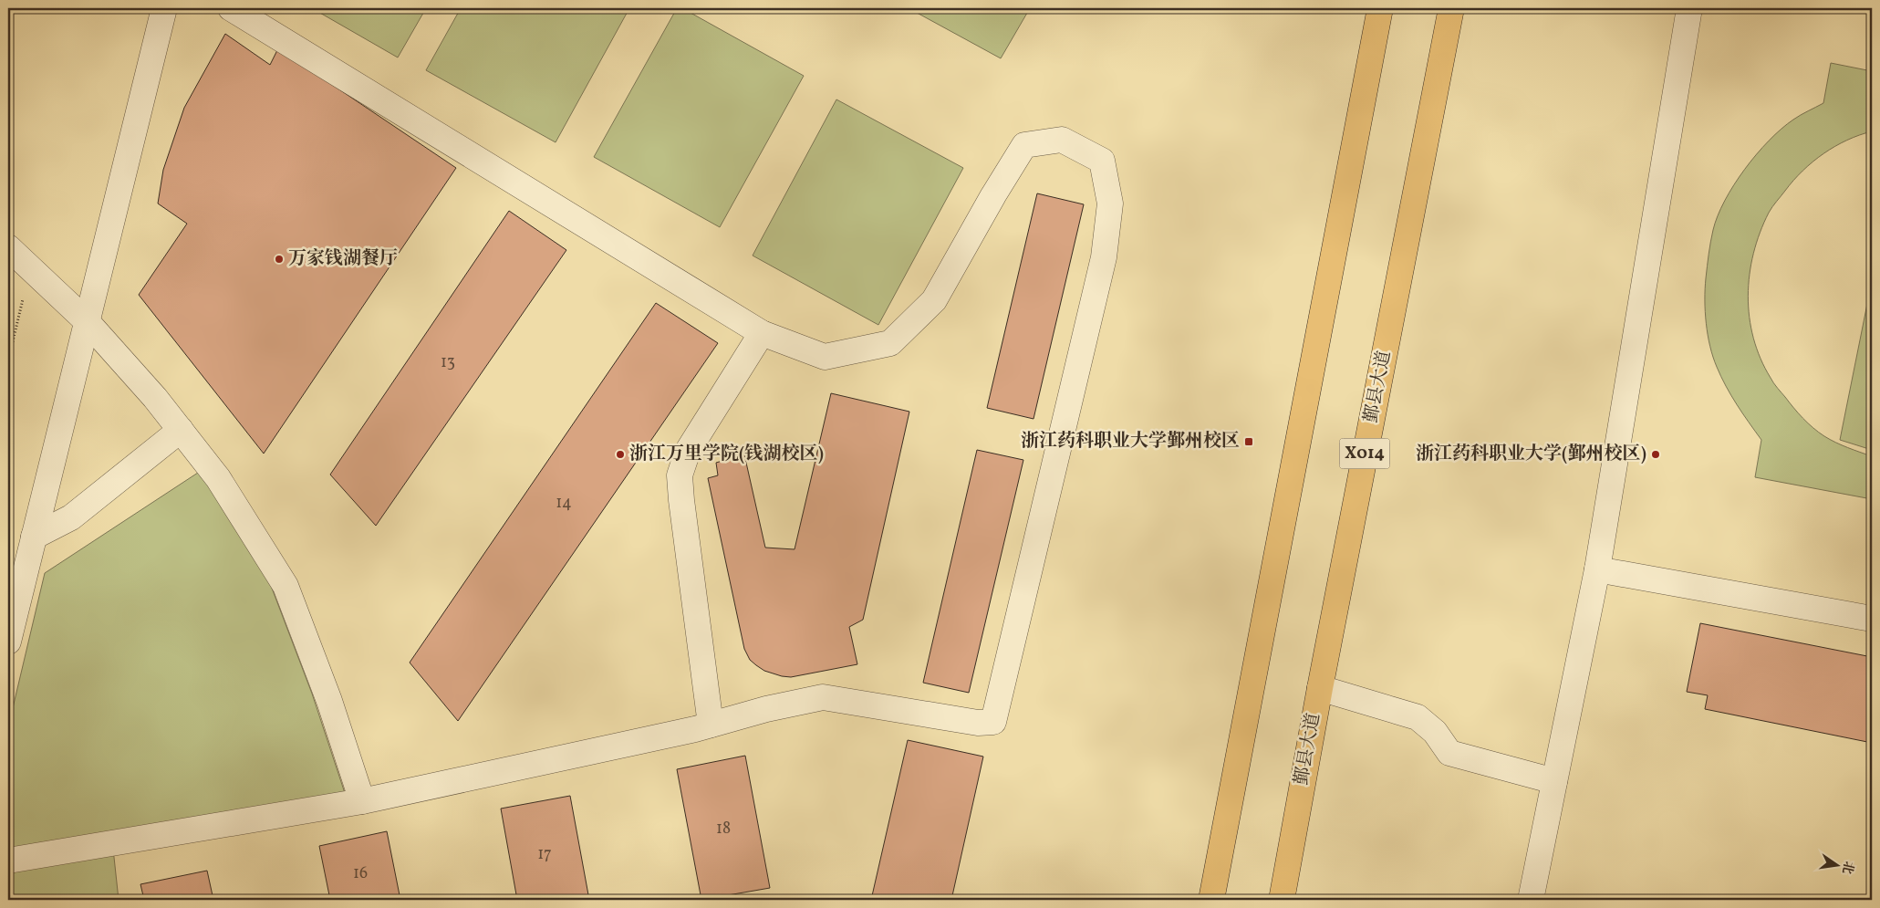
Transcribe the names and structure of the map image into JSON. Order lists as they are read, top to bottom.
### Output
{
  "streets": {
    "main road": ["鄞县大道", "X014"]
  },
  "places": {
    "other": ["万家钱湖餐厅", "浙江万里学院(钱湖校区)", "浙江药科职业大学(鄞州校区)"],
    "transit": ["浙江药科职业大学鄞州校区"]
  },
  "house_numbers": [
    "13",
    "14",
    "18",
    "17",
    "16"
  ],
  "north": "right"
}
